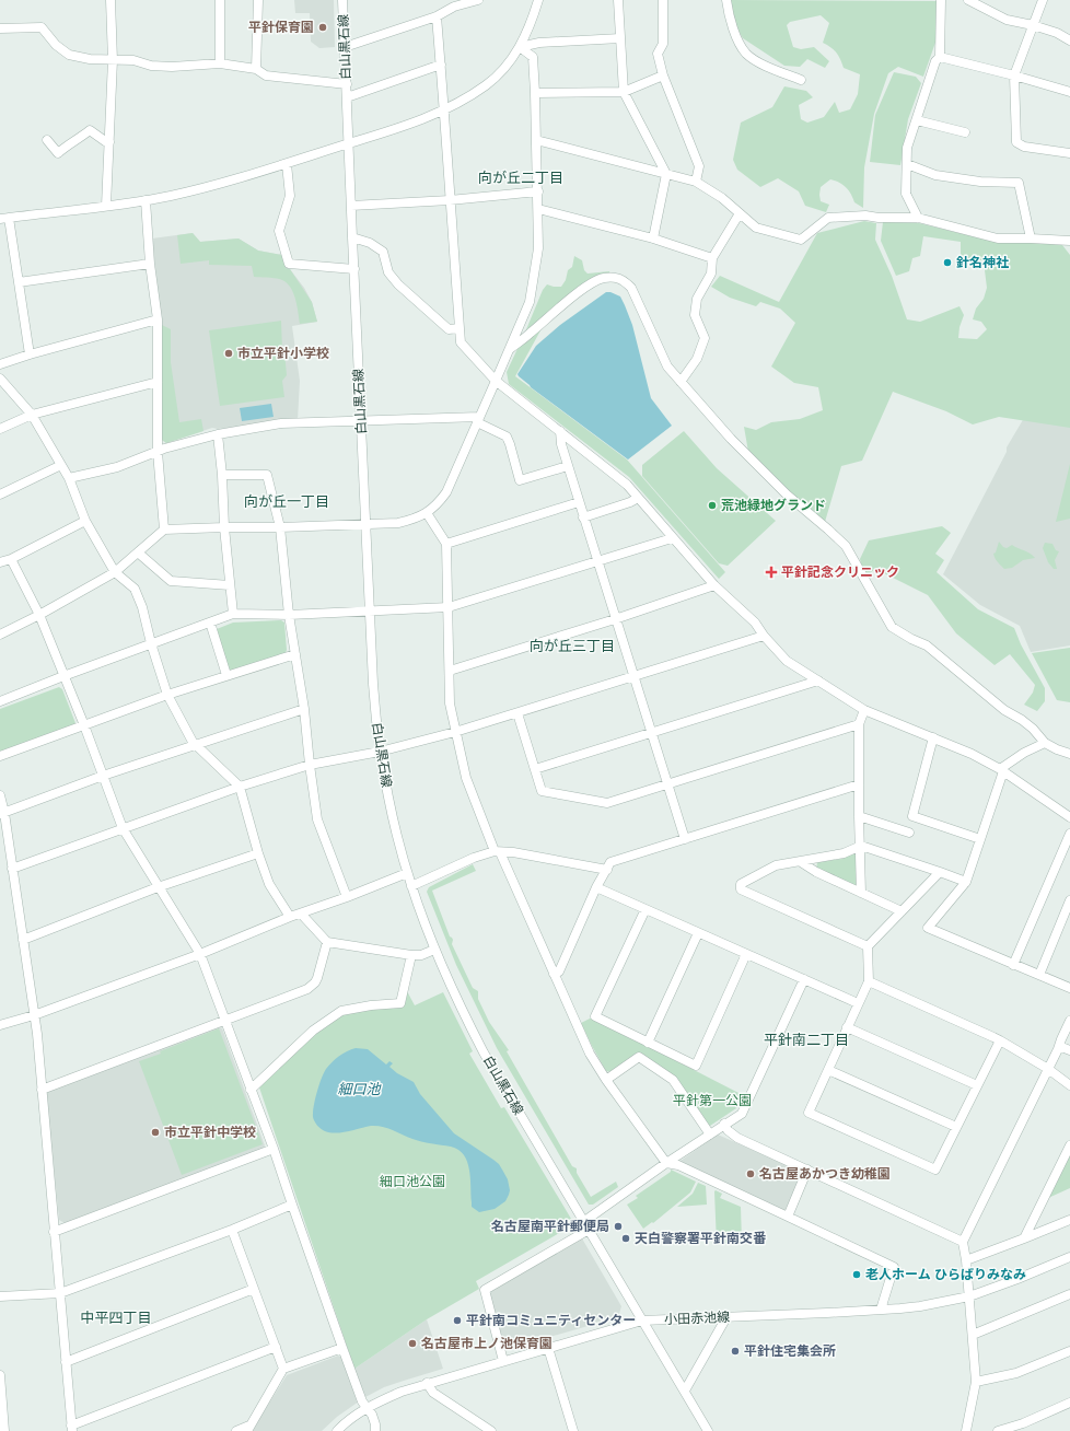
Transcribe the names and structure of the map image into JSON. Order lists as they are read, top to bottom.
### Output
{
  "streets": {
    "street": ["白山黒石線", "小田赤池線"]
  },
  "crossings": [
    ["白山黒石線", "小田赤池線"]
  ],
  "districts": [
    "向が丘二丁目",
    "向が丘一丁目",
    "向が丘三丁目",
    "平針南二丁目",
    "中平四丁目"
  ],
  "water": ["細口池"],
  "parks": ["平針第一公園", "細口池公園"],
  "places": {
    "other": [
      "平針保育園",
      "針名神社",
      "市立平針小学校",
      "荒池緑地グランド",
      "市立平針中学校",
      "名古屋あかつき幼稚園",
      "名古屋南平針郵便局",
      "天白警察署平針南交番",
      "老人ホーム ひらばりみなみ",
      "平針南コミュニティセンター",
      "名古屋市上ノ池保育園",
      "平針住宅集会所"
    ],
    "health": ["平針記念クリニック"]
  }
}
